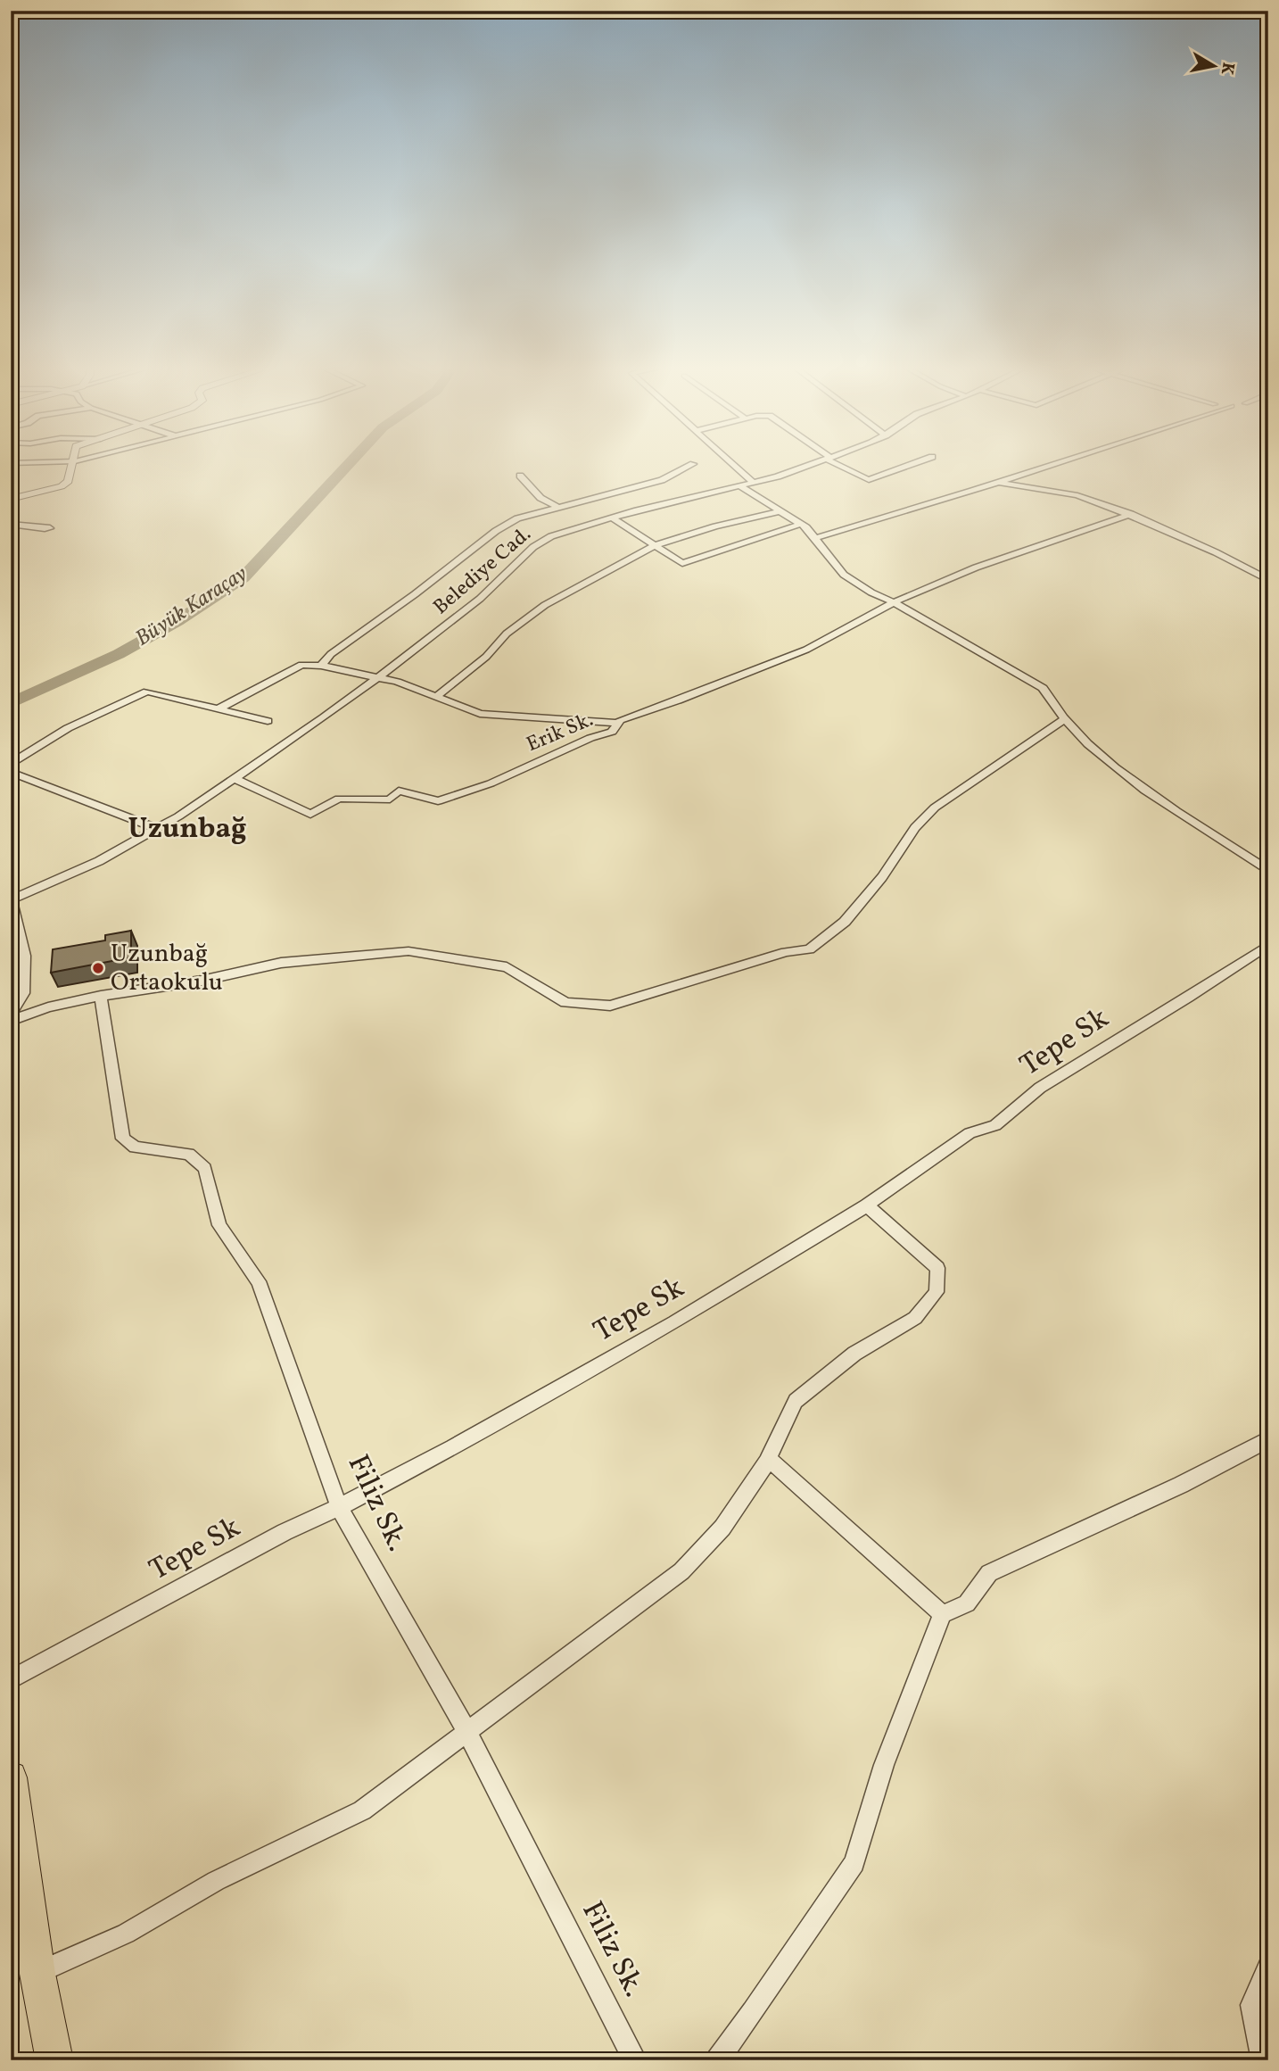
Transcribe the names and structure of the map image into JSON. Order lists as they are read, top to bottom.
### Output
{
  "streets": {
    "street": [
      "Belediye Cad.",
      "Erik Sk.",
      "Tepe Sk",
      "Filiz Sk."
    ]
  },
  "crossings": [
    ["Belediye Cad.", "Erik Sk."],
    ["Tepe Sk", "Filiz Sk."]
  ],
  "districts": ["Uzunbağ"],
  "water": ["Büyük Karaçay"],
  "places": ["Uzunbağ Ortaokulu"],
  "north": "right"
}
